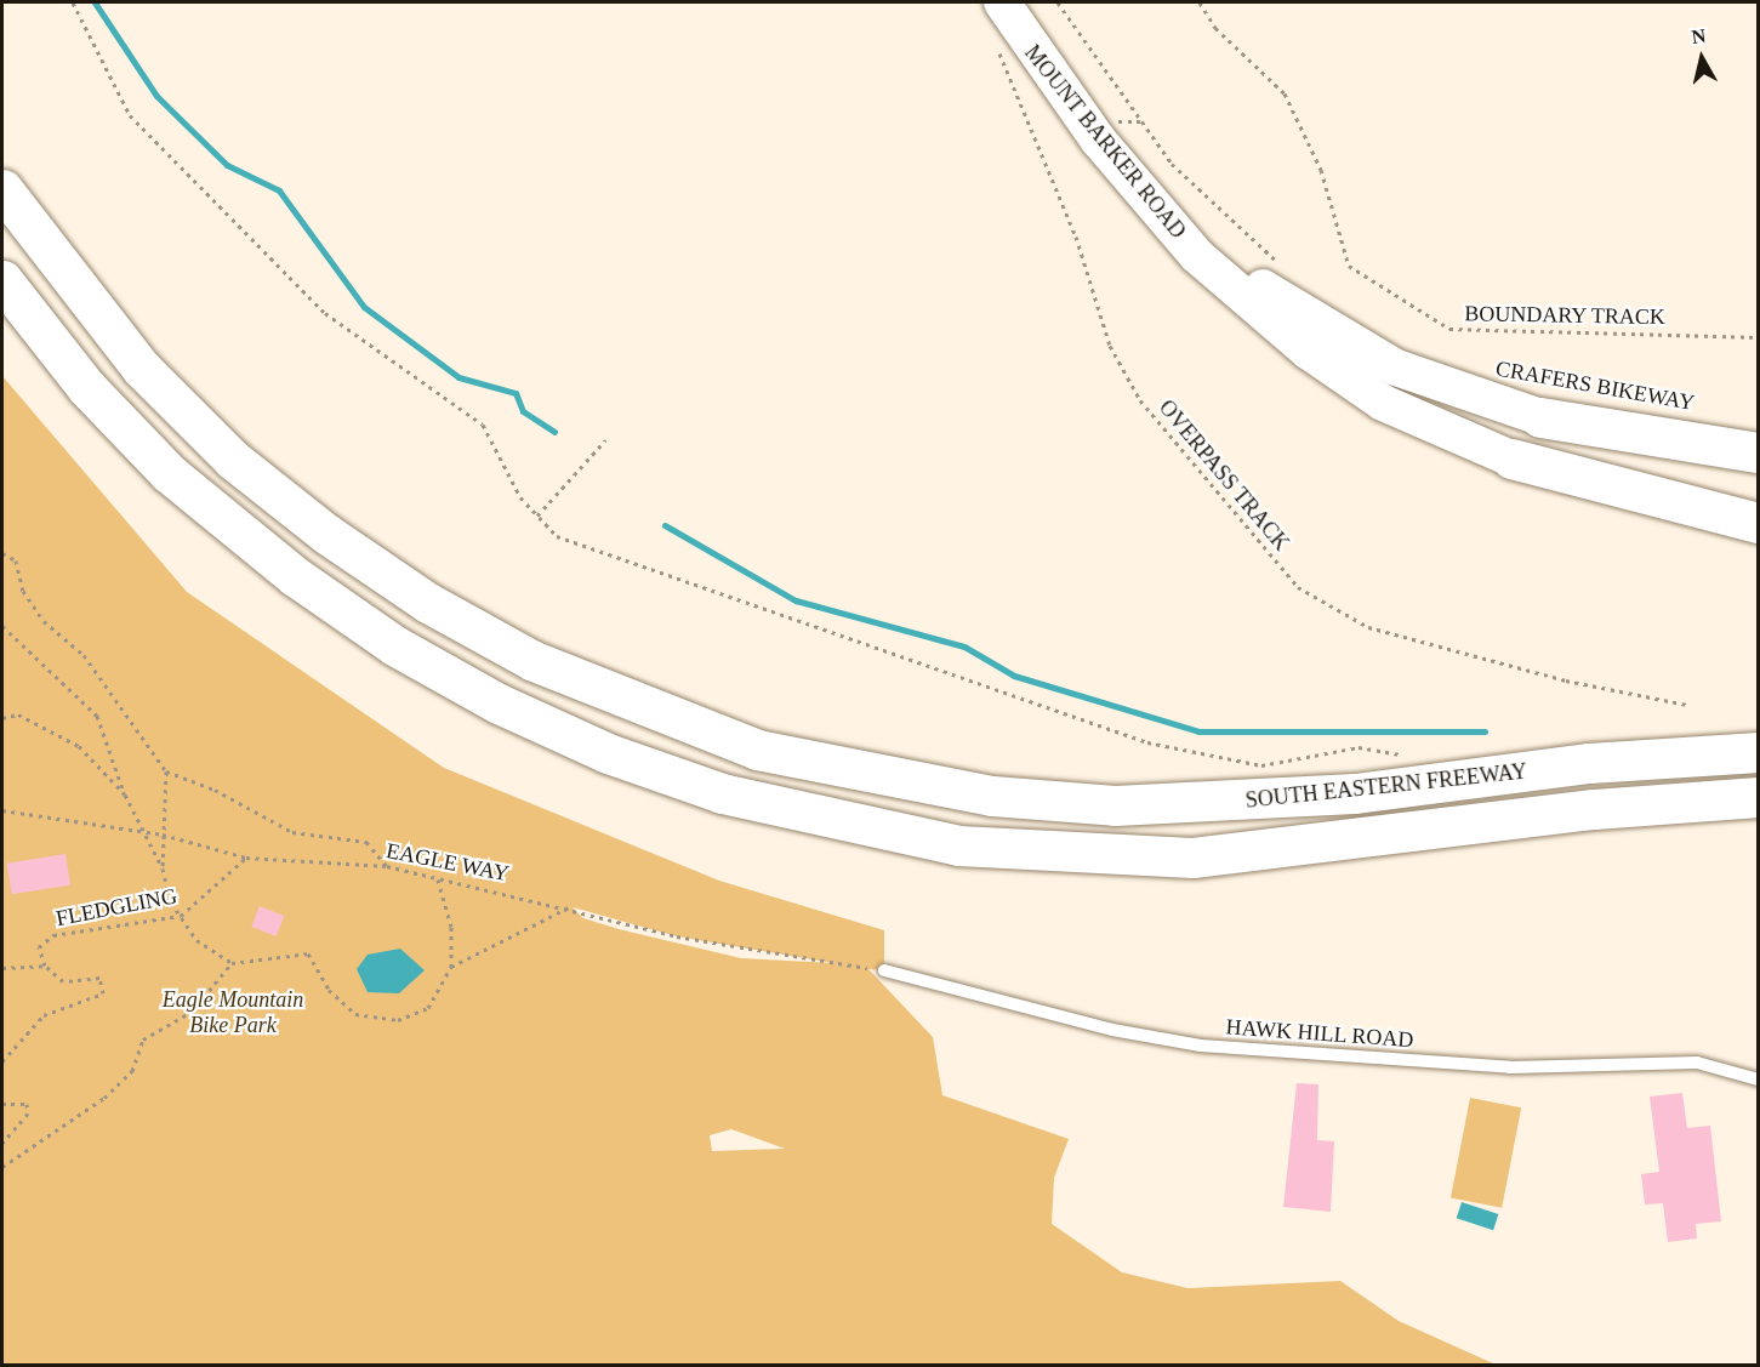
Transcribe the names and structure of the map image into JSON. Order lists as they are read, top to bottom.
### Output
{
  "streets": {
    "highway": ["SOUTH EASTERN FREEWAY"],
    "main road": ["MOUNT BARKER ROAD"],
    "lane": ["HAWK HILL ROAD"],
    "path": [
      "BOUNDARY TRACK",
      "OVERPASS TRACK",
      "EAGLE WAY",
      "FLEDGLING"
    ]
  },
  "crossings": [
    ["EAGLE WAY", "FLEDGLING"],
    ["EAGLE WAY", "HAWK HILL ROAD"]
  ],
  "parks": ["Eagle Mountain Bike Park"],
  "north": "top"
}
